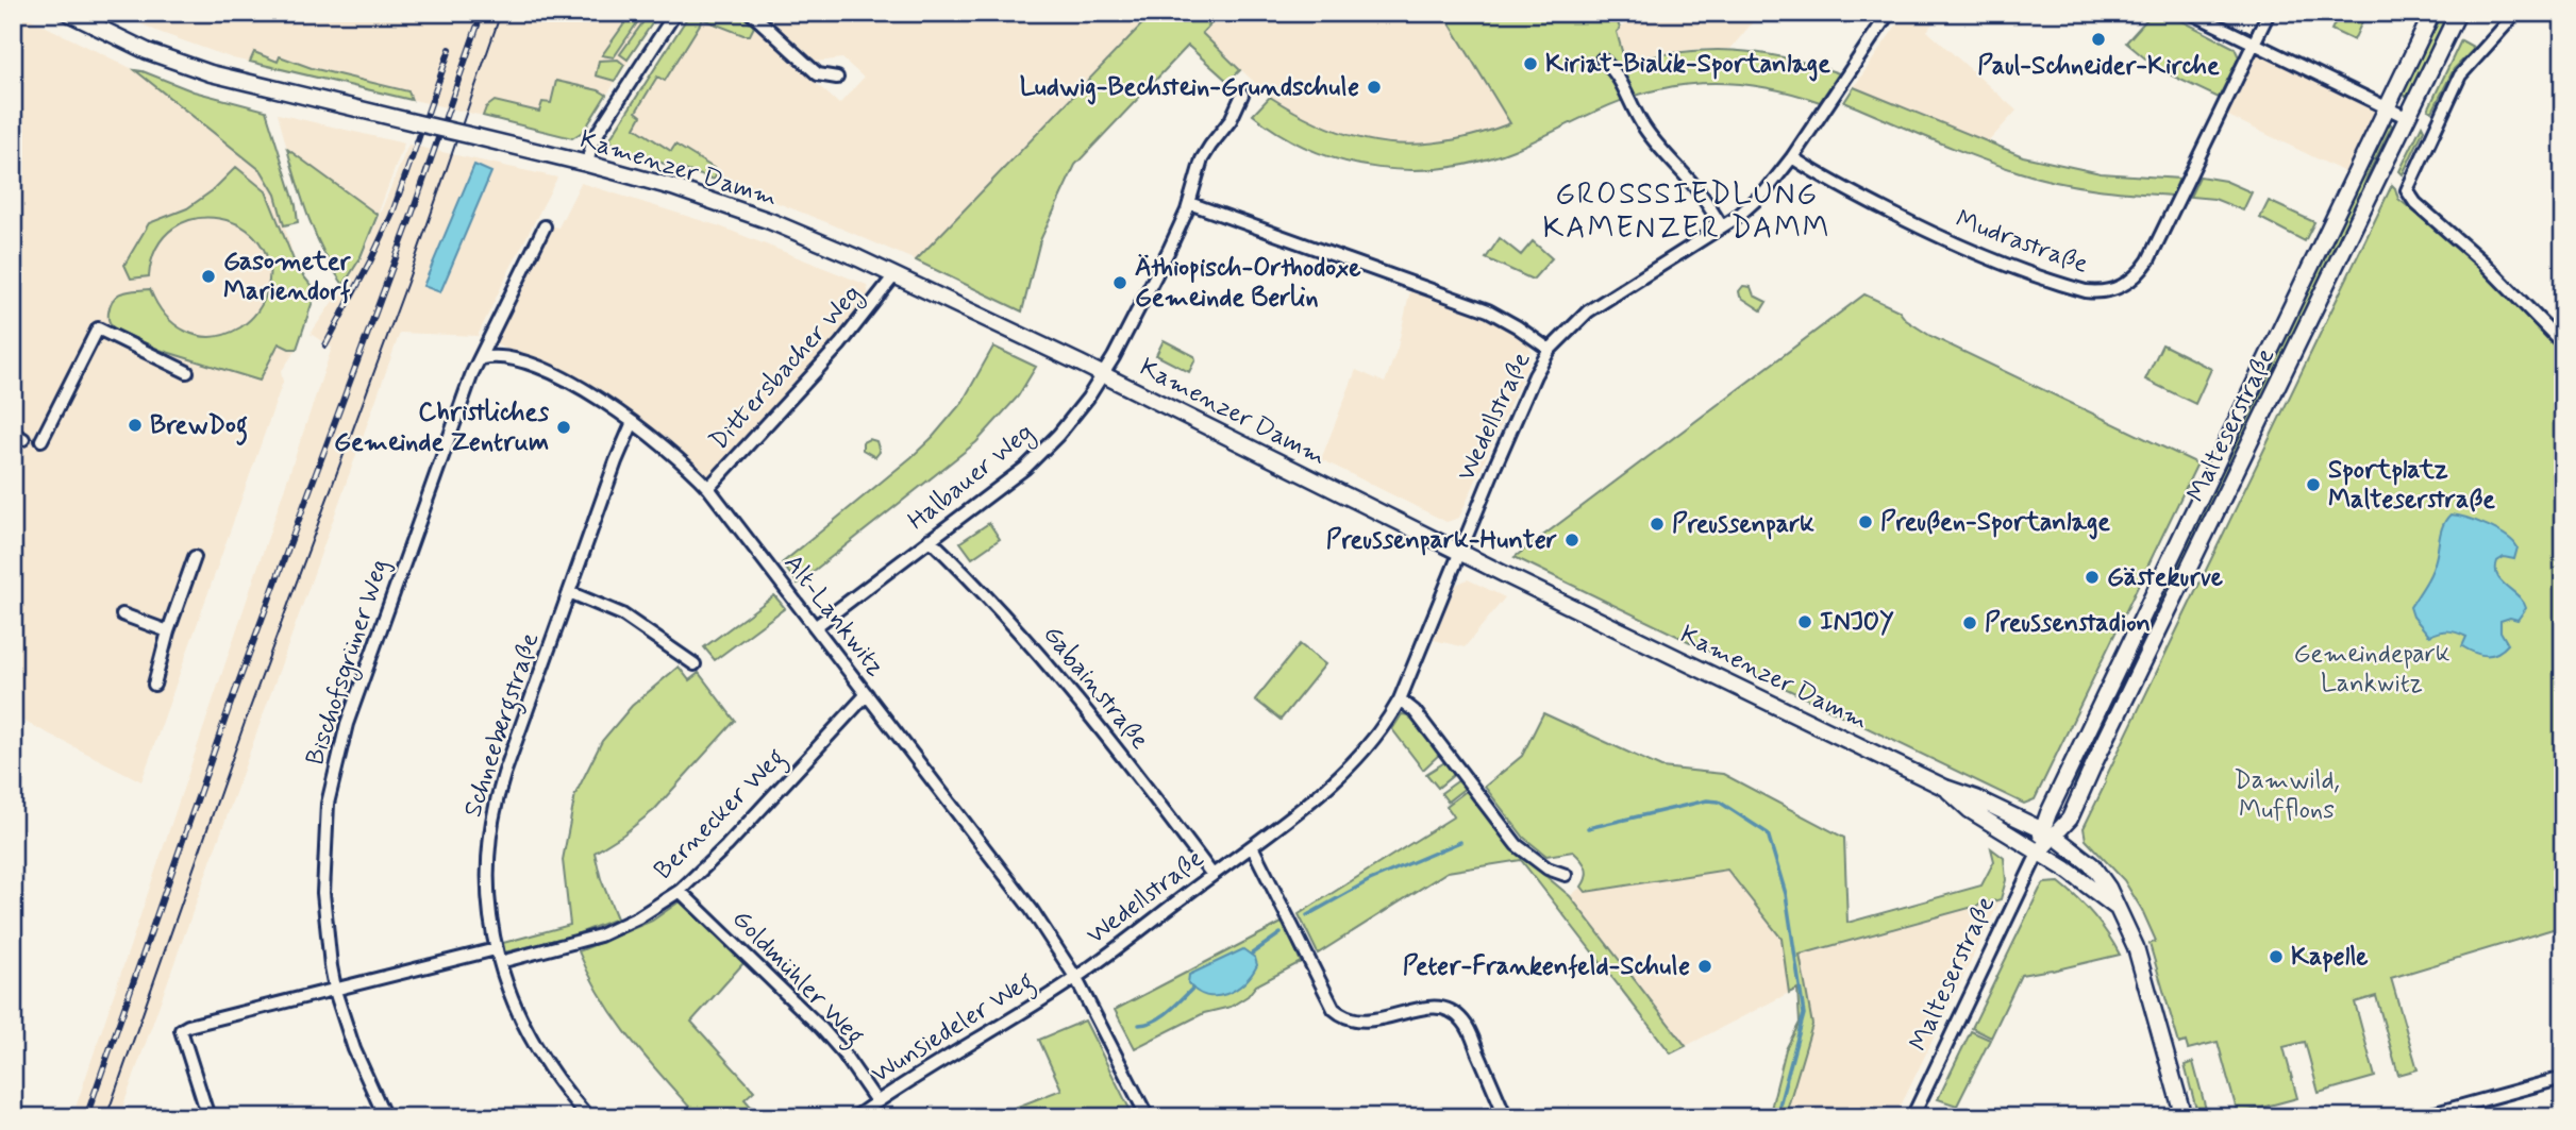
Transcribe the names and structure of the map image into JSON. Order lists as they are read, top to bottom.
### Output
{
  "streets": {
    "main road": ["Kamenzer Damm", "Malteserstraße"],
    "street": [
      "Mudrastraße",
      "Dittersbacher Weg",
      "Wedellstraße",
      "Halbauer Weg",
      "Alt-Lankwitz",
      "Bischofsgrüner Weg",
      "Gabainstraße",
      "Schneebergstraße",
      "Bernecker Weg",
      "Goldmühler Weg",
      "Wunsiedeler Weg"
    ]
  },
  "crossings": [
    ["Kamenzer Damm", "Dittersbacher Weg"],
    ["Kamenzer Damm", "Wedellstraße"],
    ["Kamenzer Damm", "Malteserstraße"],
    ["Kamenzer Damm", "Halbauer Weg"],
    ["Mudrastraße", "Wedellstraße"],
    ["Dittersbacher Weg", "Alt-Lankwitz"],
    ["Wedellstraße", "Alt-Lankwitz"],
    ["Wedellstraße", "Gabainstraße"],
    ["Wedellstraße", "Wunsiedeler Weg"],
    ["Halbauer Weg", "Alt-Lankwitz"],
    ["Halbauer Weg", "Gabainstraße"],
    ["Alt-Lankwitz", "Bischofsgrüner Weg"],
    ["Alt-Lankwitz", "Schneebergstraße"],
    ["Alt-Lankwitz", "Bernecker Weg"],
    ["Alt-Lankwitz", "Wunsiedeler Weg"],
    ["Schneebergstraße", "Bernecker Weg"],
    ["Bernecker Weg", "Goldmühler Weg"],
    ["Goldmühler Weg", "Wunsiedeler Weg"]
  ],
  "districts": ["GROSSSIEDLUNG KAMENZER DAMM"],
  "parks": ["Gemeindepark Lankwitz", "Damwild, Mufflons"],
  "places": [
    "Paul-Schneider-Kirche",
    "Kiriat-Bialik-Sportanlage",
    "Ludwig-Bechstein-Grundschule",
    "Gasometer Mariendorf",
    "Äthiopisch-Orthodoxe Gemeinde Berlin",
    "BrewDog",
    "Christliches Gemeinde Zentrum",
    "Sportplatz Malteserstraße",
    "Preußen-Sportanlage",
    "Preussenpark",
    "Preussenpark-Hunter",
    "Gästekurve",
    "INJOY",
    "Preussenstadion",
    "Kapelle",
    "Peter-Frankenfeld-Schule"
  ]
}
